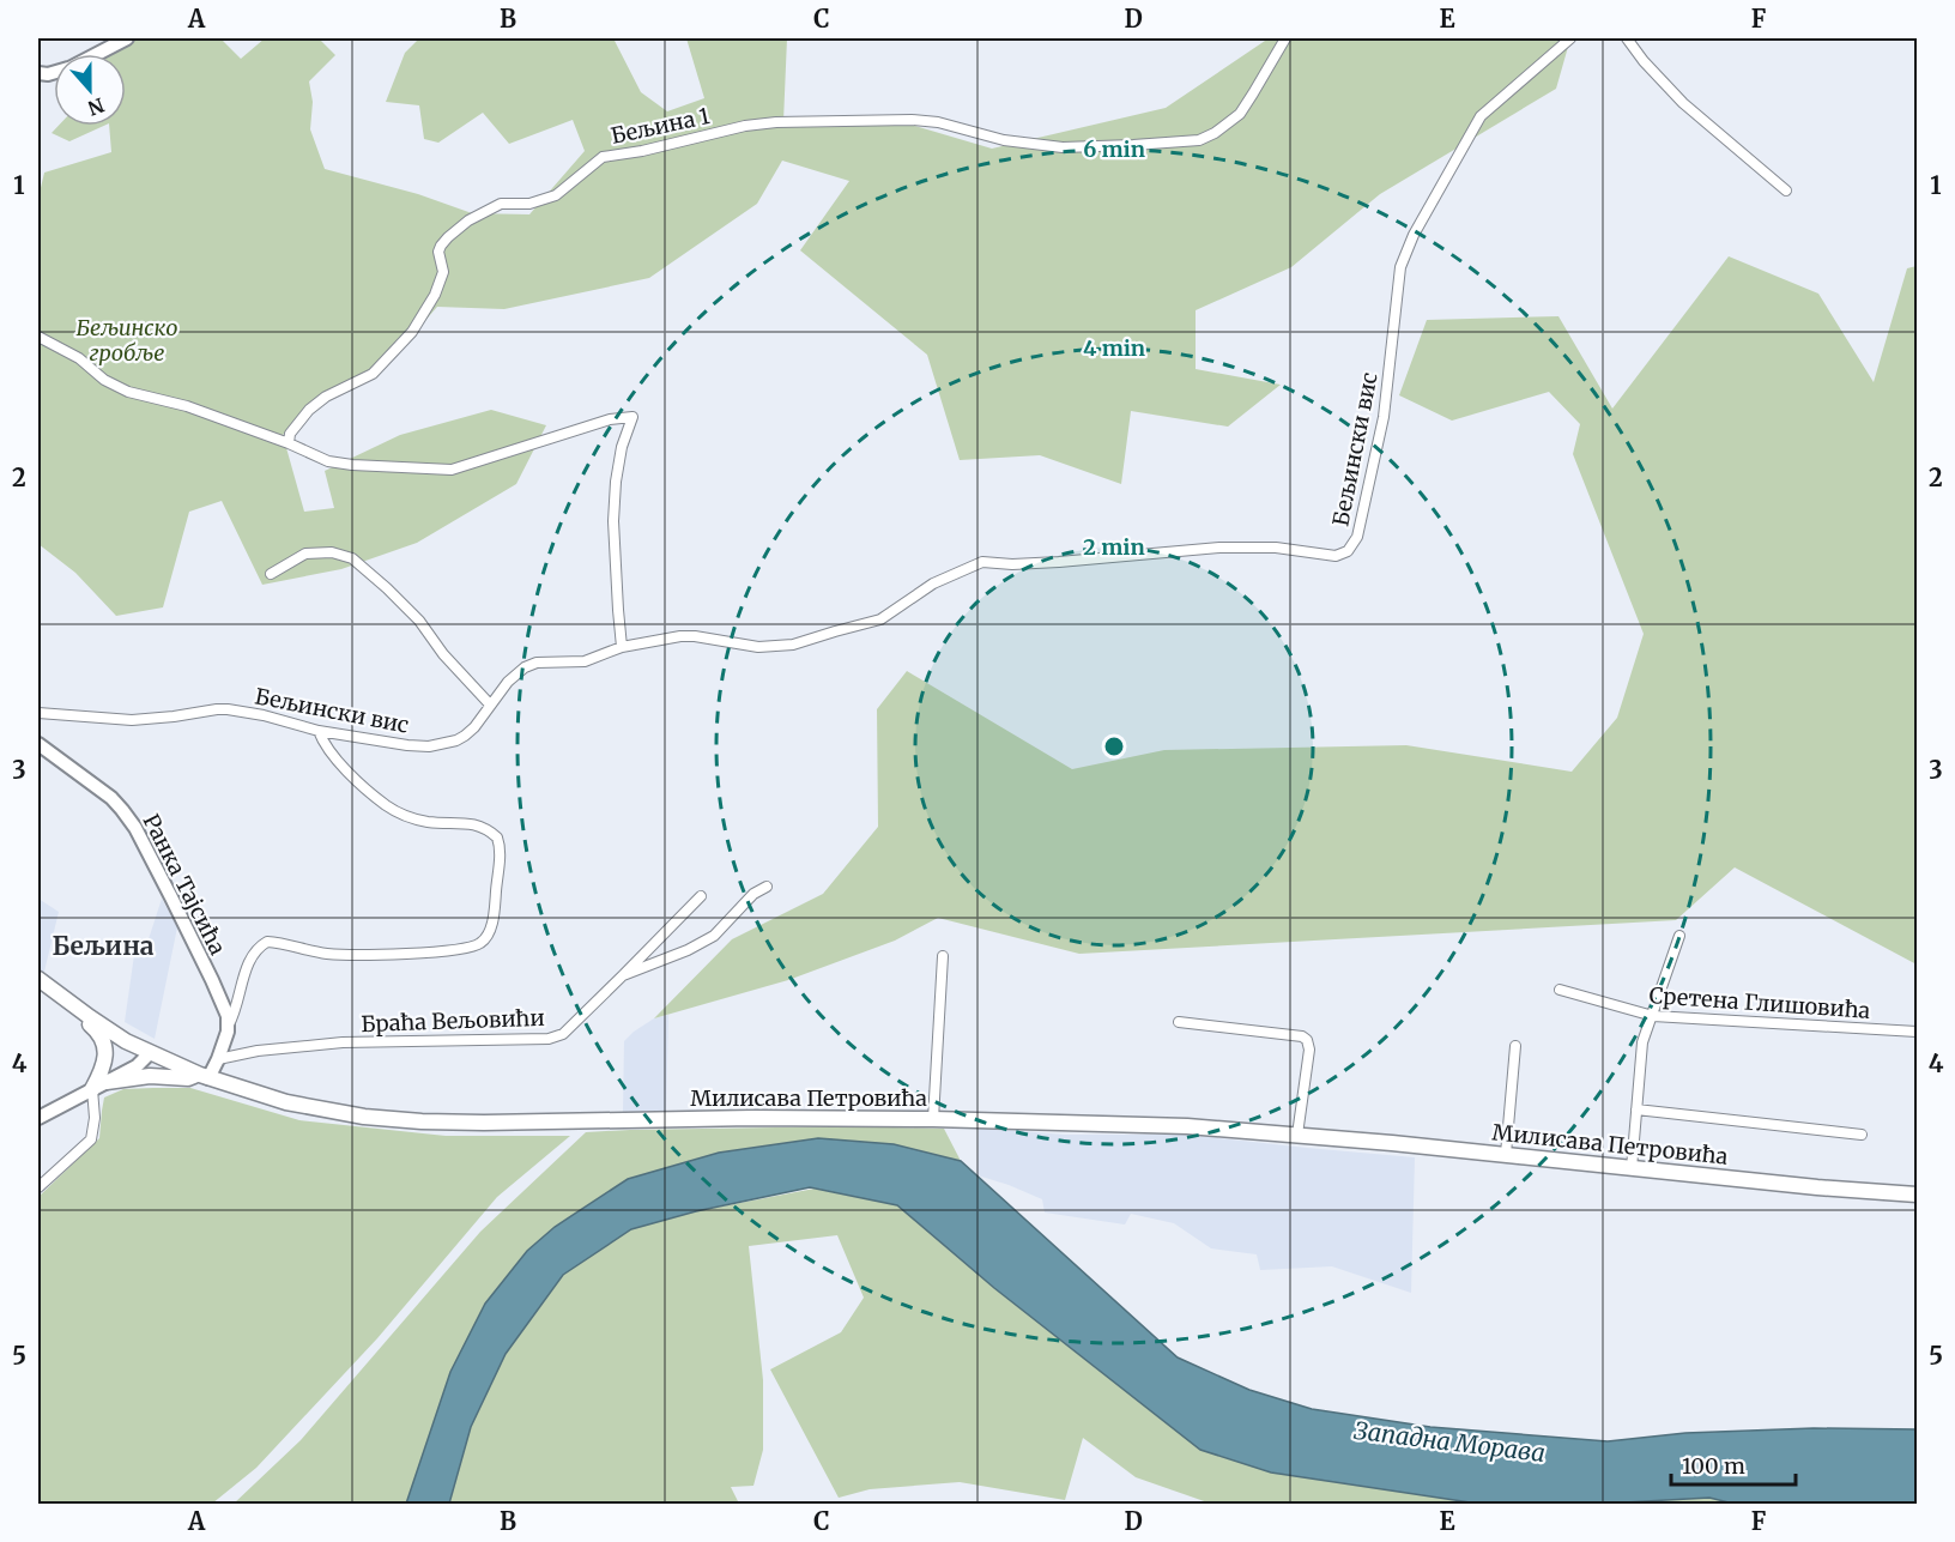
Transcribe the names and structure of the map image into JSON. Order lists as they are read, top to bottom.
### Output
{
  "streets": {
    "main road": ["Милисава Петровића"],
    "street": [
      "Бељина 1",
      "Бељински вис",
      "Ранка Тајсића",
      "Сретена Глишовића",
      "Браћа Вељовићи"
    ]
  },
  "districts": ["Бељина"],
  "water": ["Западна Морава"],
  "parks": ["Бељинско гробље"],
  "scale_bar": "100 m",
  "north": "bottom",
  "grid": {
    "columns": [
      "A",
      "B",
      "C",
      "D",
      "E",
      "F"
    ],
    "rows": [
      "1",
      "2",
      "3",
      "4",
      "5"
    ]
  },
  "rings": ["6 min", "4 min", "2 min"]
}
